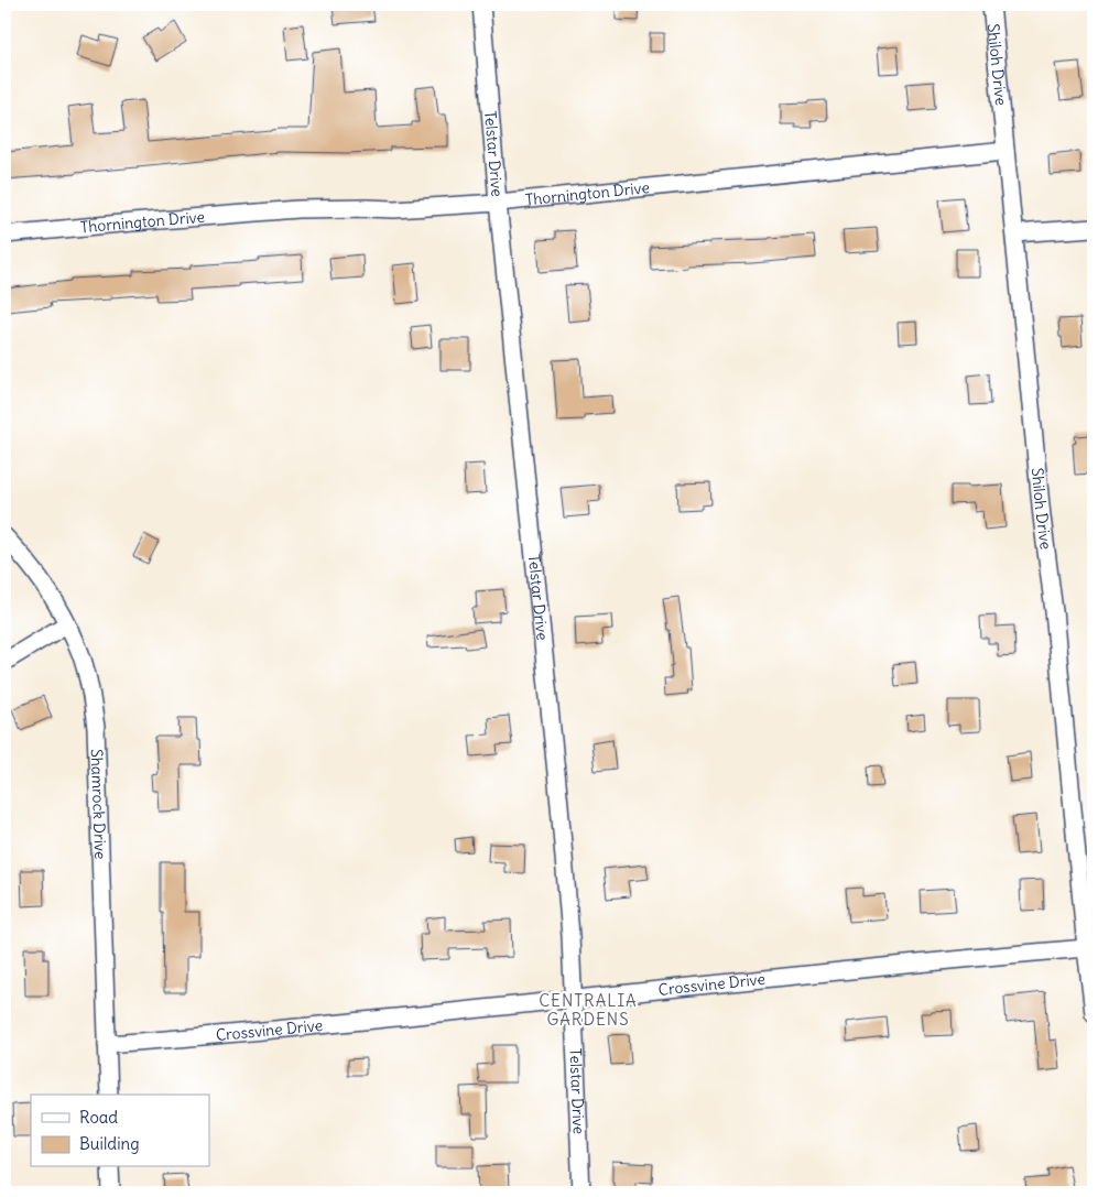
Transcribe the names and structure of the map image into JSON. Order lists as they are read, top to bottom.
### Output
{
  "streets": {
    "street": [
      "Shiloh Drive",
      "Telstar Drive",
      "Thornington Drive",
      "Shamrock Drive",
      "Crossvine Drive"
    ]
  },
  "crossings": [
    ["Shiloh Drive", "Thornington Drive"],
    ["Shiloh Drive", "Crossvine Drive"],
    ["Telstar Drive", "Thornington Drive"],
    ["Telstar Drive", "Crossvine Drive"],
    ["Shamrock Drive", "Crossvine Drive"]
  ],
  "districts": ["CENTRALIA GARDENS"],
  "legend": ["Road", "Building"]
}
